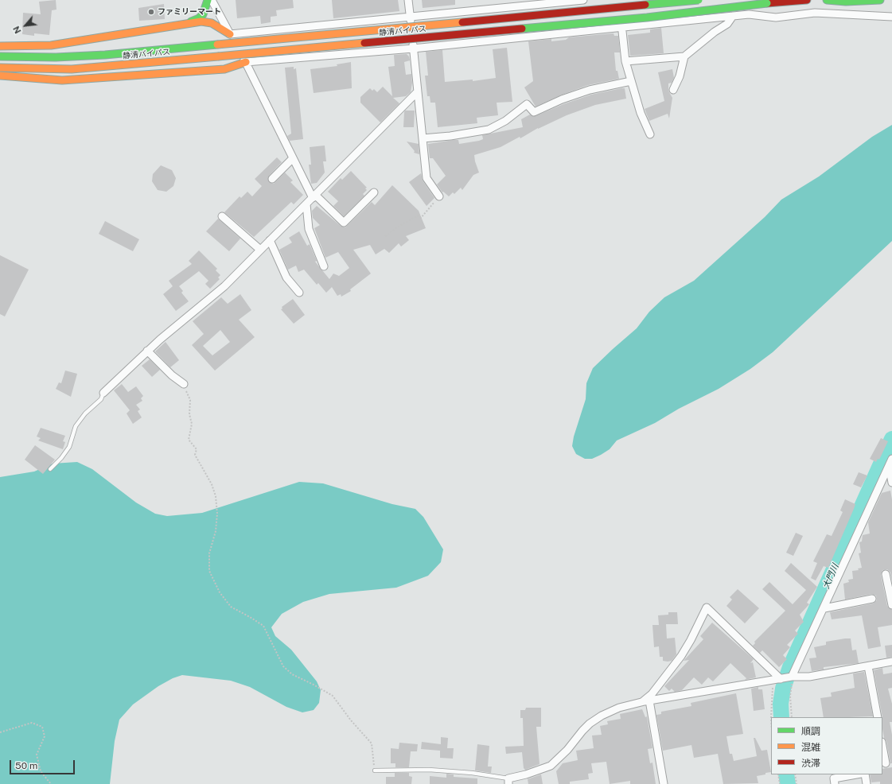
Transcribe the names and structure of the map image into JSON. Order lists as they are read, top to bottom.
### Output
{
  "streets": {
    "highway": ["静清バイパス"]
  },
  "water": ["大門川"],
  "places": ["ファミリーマート"],
  "legend": ["順調", "混雑", "渋滞"],
  "scale_bar": "50 m",
  "north": "bottom left"
}
